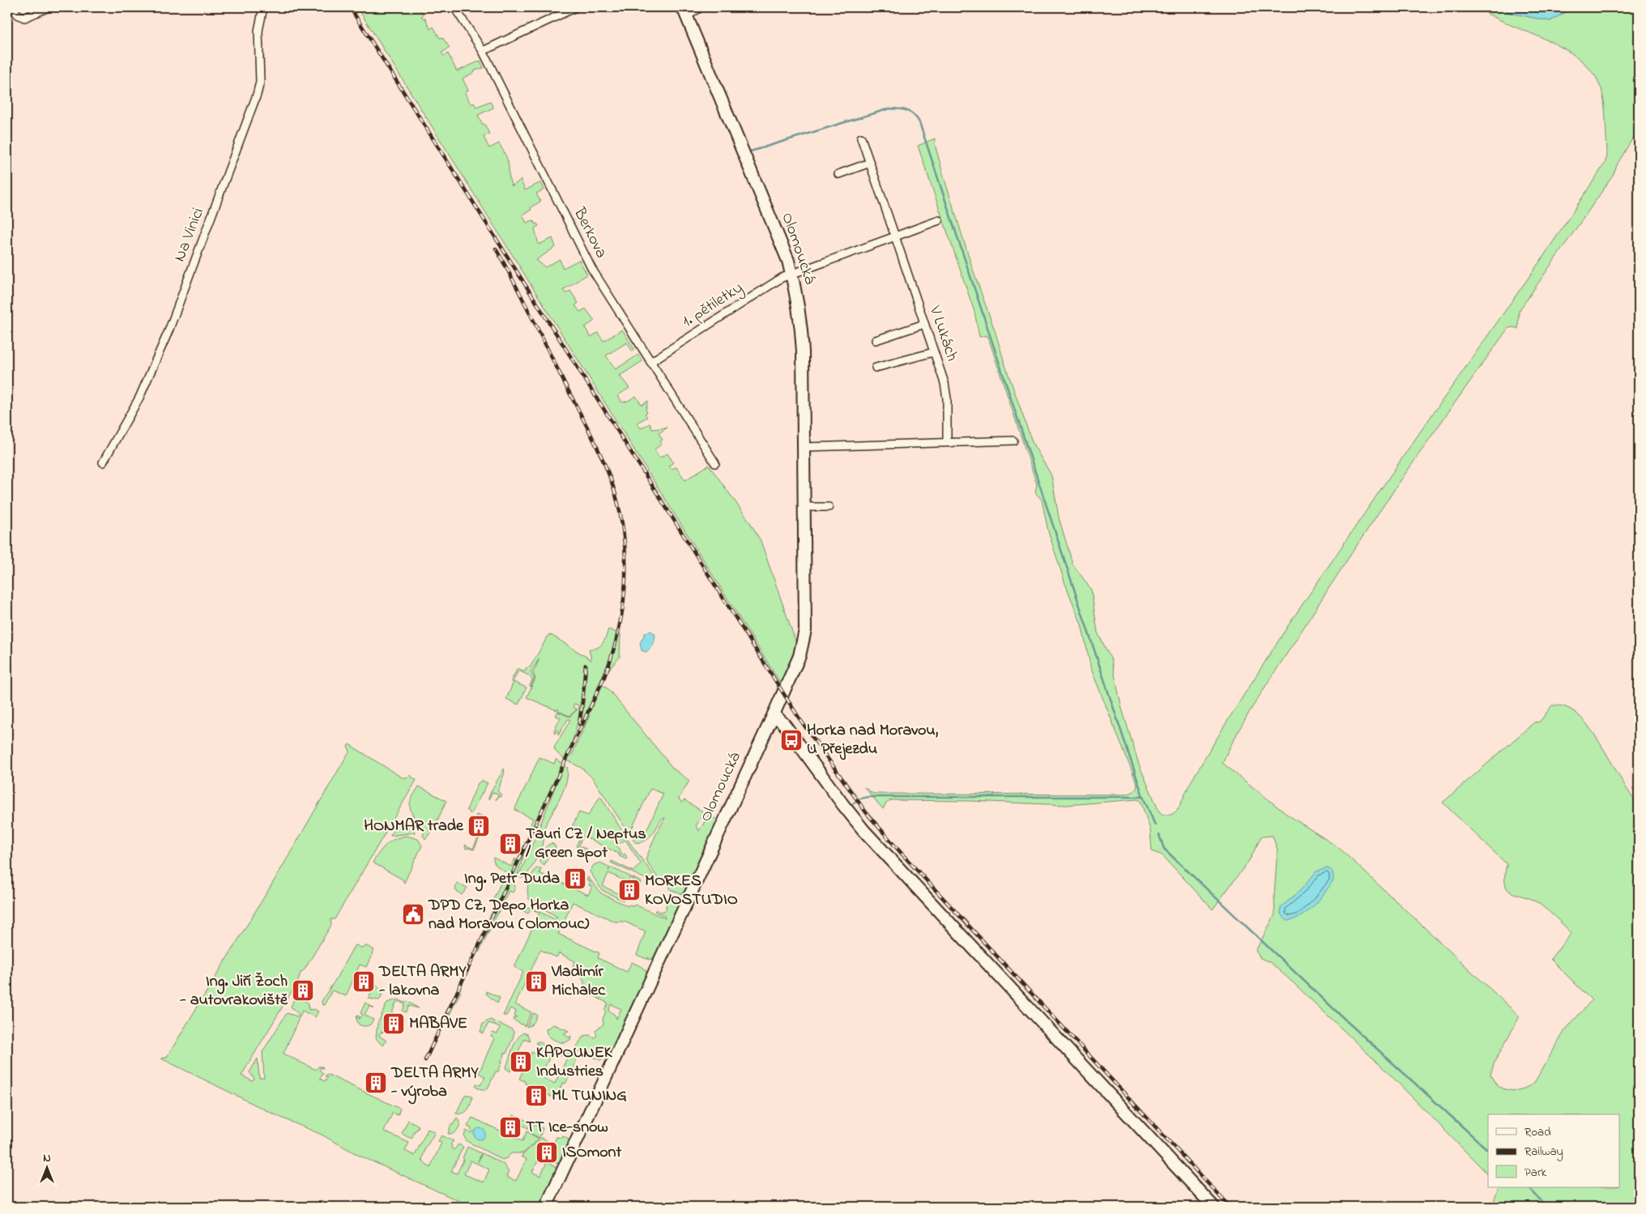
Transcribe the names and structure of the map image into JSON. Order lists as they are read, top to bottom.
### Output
{
  "streets": {
    "street": [
      "Berkova",
      "Na Vinici",
      "Olomoucká",
      "1. pětiletky",
      "V Lukách"
    ]
  },
  "crossings": [
    ["Berkova", "1. pětiletky"],
    ["Olomoucká", "1. pětiletky"]
  ],
  "places": {
    "bus stop": ["Horka nad Moravou, U Přejezdu"],
    "building": [
      "HONMAR trade",
      "Tauri CZ / Neptus / Green spot",
      "Ing. Petr Duda",
      "MORKES KOVOSTUDIO",
      "DELTA ARMY - lakovna",
      "Vladimír Michalec",
      "Ing. Jiří Žoch - autovrakoviště",
      "MABAVE",
      "KAPOUNEK Industries",
      "DELTA ARMY - výroba",
      "ML TUNING",
      "TT Ice-snow",
      "ISOmont"
    ],
    "public building": ["DPD CZ, Depo Horka nad Moravou (Olomouc)"]
  },
  "legend": ["Road", "Railway", "Park"],
  "north": "top"
}
